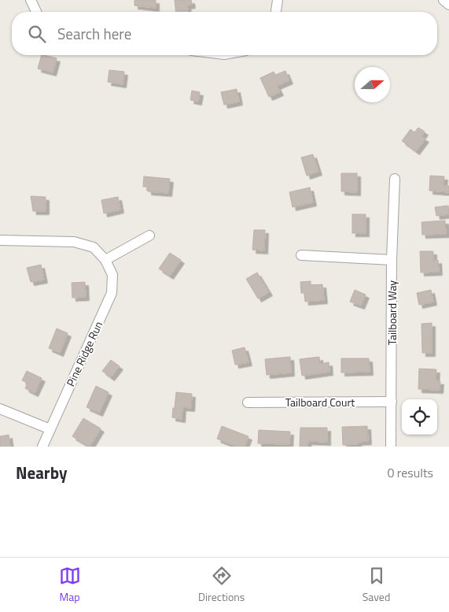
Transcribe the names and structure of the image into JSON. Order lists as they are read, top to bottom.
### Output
{
  "streets": {
    "street": ["Tailboard Way", "Pine Ridge Run", "Tailboard Court"]
  },
  "crossings": [
    ["Tailboard Way", "Tailboard Court"]
  ],
  "north": "right",
  "page": {
    "search": "Search here",
    "heading": ["Nearby", "0 results"],
    "nav": ["Map", "Directions", "Saved"]
  }
}
